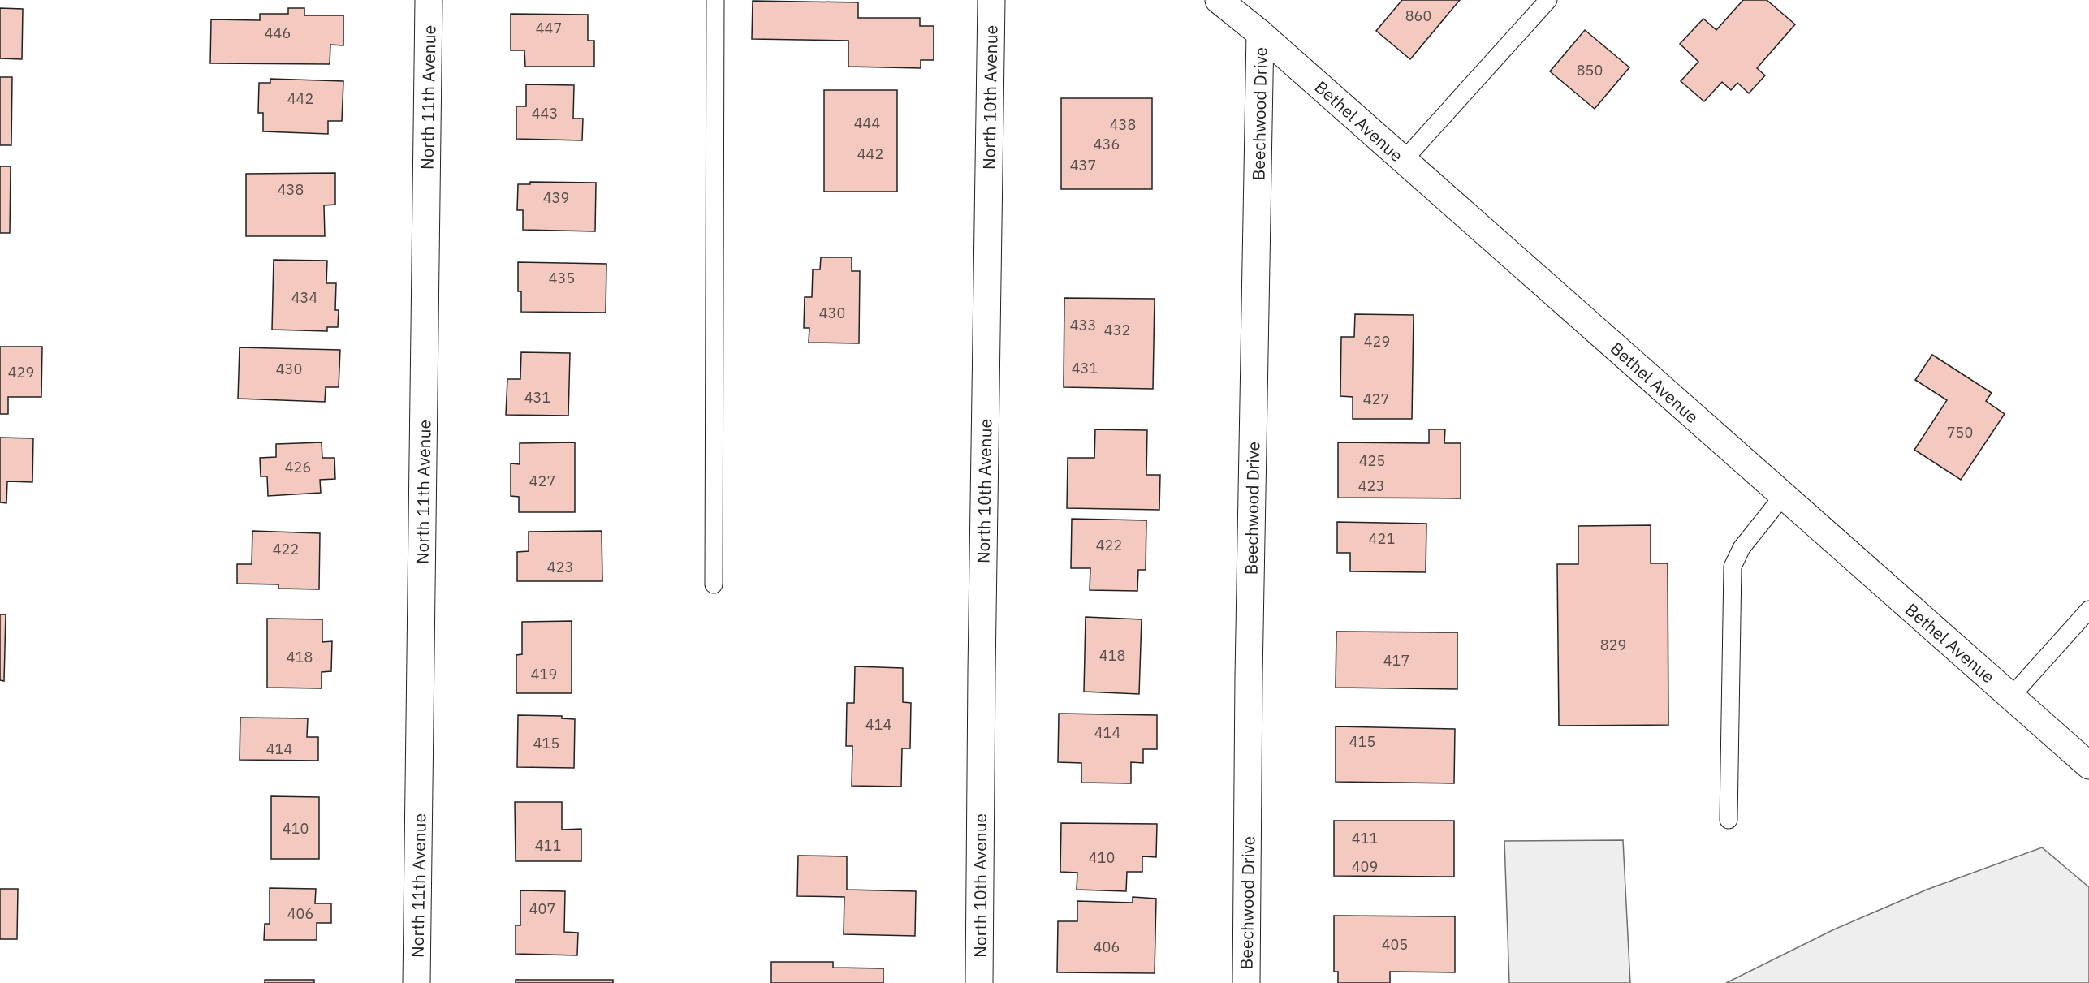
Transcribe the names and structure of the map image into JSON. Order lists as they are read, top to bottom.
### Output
{
  "streets": {
    "street": [
      "North 11th Avenue",
      "North 10th Avenue",
      "Beechwood Drive",
      "Bethel Avenue"
    ]
  },
  "crossings": [
    ["Beechwood Drive", "Bethel Avenue"]
  ],
  "house_numbers": [
    "860",
    "447",
    "446",
    "850",
    "442",
    "443",
    "444",
    "438",
    "436",
    "442",
    "437",
    "438",
    "439",
    "435",
    "434",
    "430",
    "433",
    "432",
    "429",
    "431",
    "430",
    "429",
    "431",
    "427",
    "750",
    "425",
    "426",
    "427",
    "423",
    "421",
    "422",
    "422",
    "423",
    "829",
    "418",
    "418",
    "417",
    "419",
    "414",
    "414",
    "415",
    "415",
    "414",
    "410",
    "411",
    "411",
    "410",
    "409",
    "407",
    "406",
    "405",
    "406"
  ]
}
